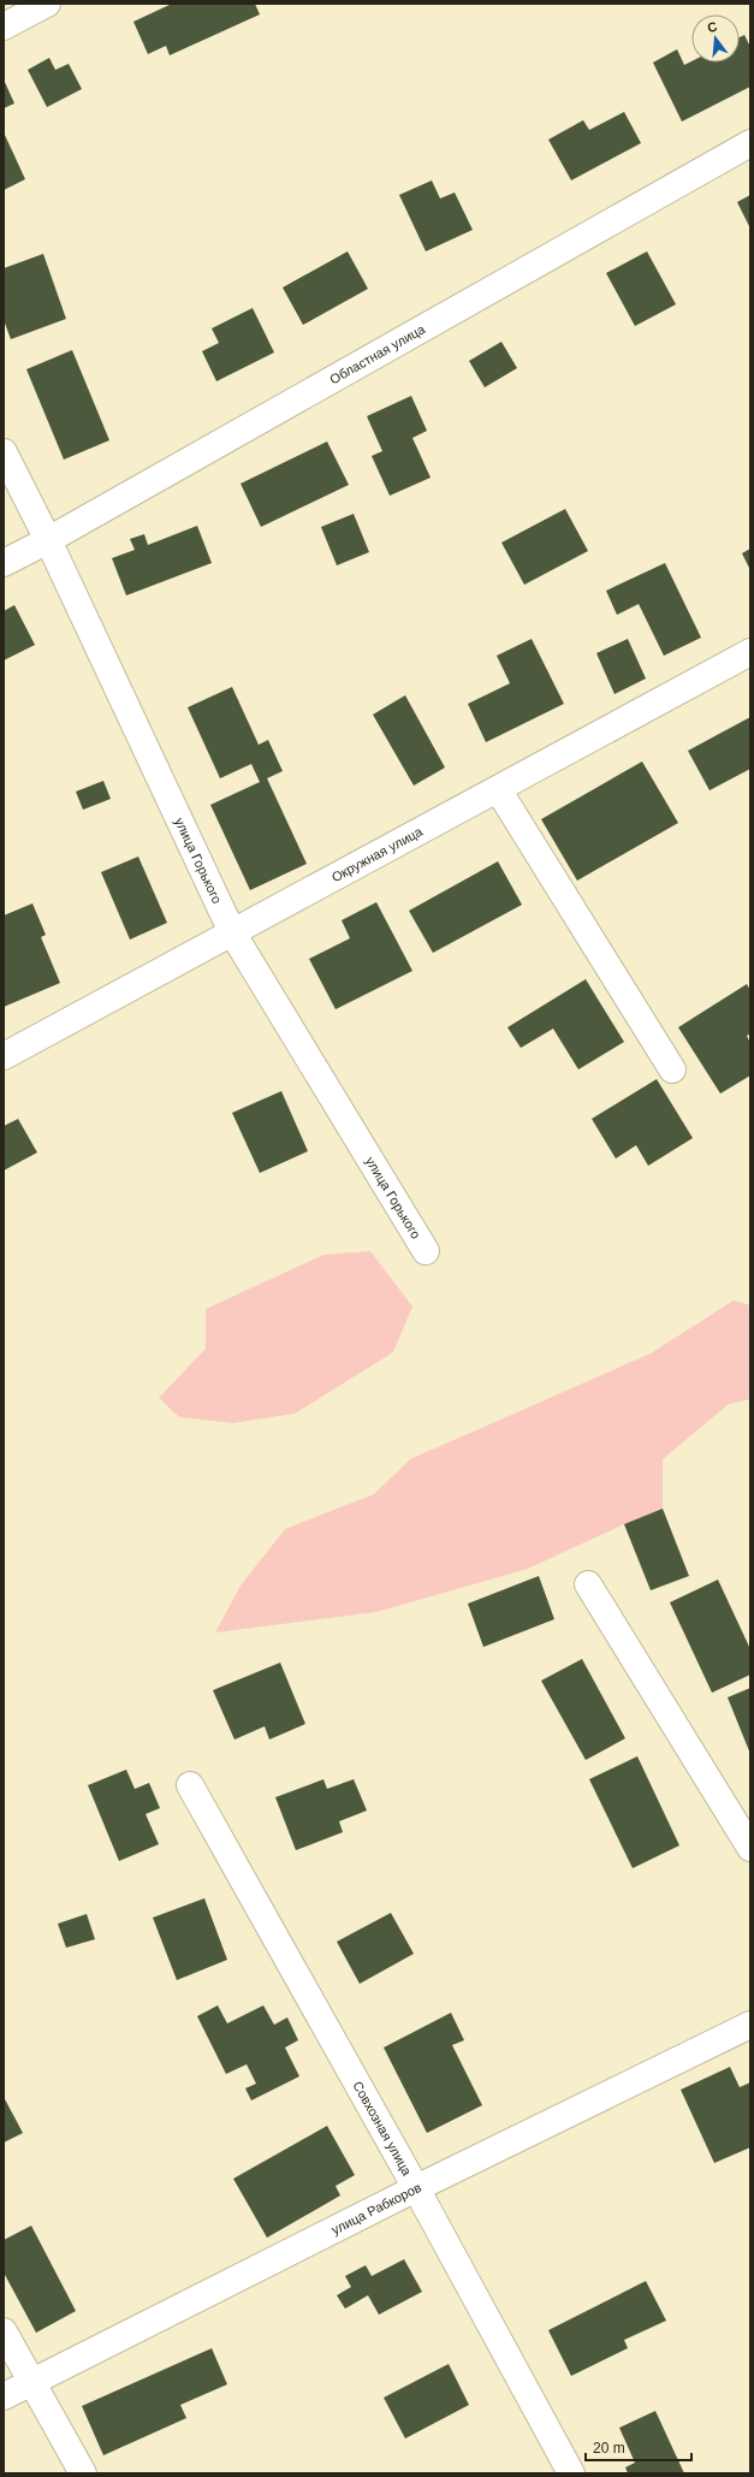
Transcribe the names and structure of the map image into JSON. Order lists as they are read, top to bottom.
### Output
{
  "streets": {
    "street": [
      "Областная улица",
      "Окружная улица",
      "улица Горького",
      "Совхозная улица",
      "улица Рабкоров"
    ]
  },
  "crossings": [
    ["Областная улица", "улица Горького"],
    ["Окружная улица", "улица Горького"],
    ["Совхозная улица", "улица Рабкоров"]
  ],
  "scale_bar": "20 m",
  "north": "top"
}
